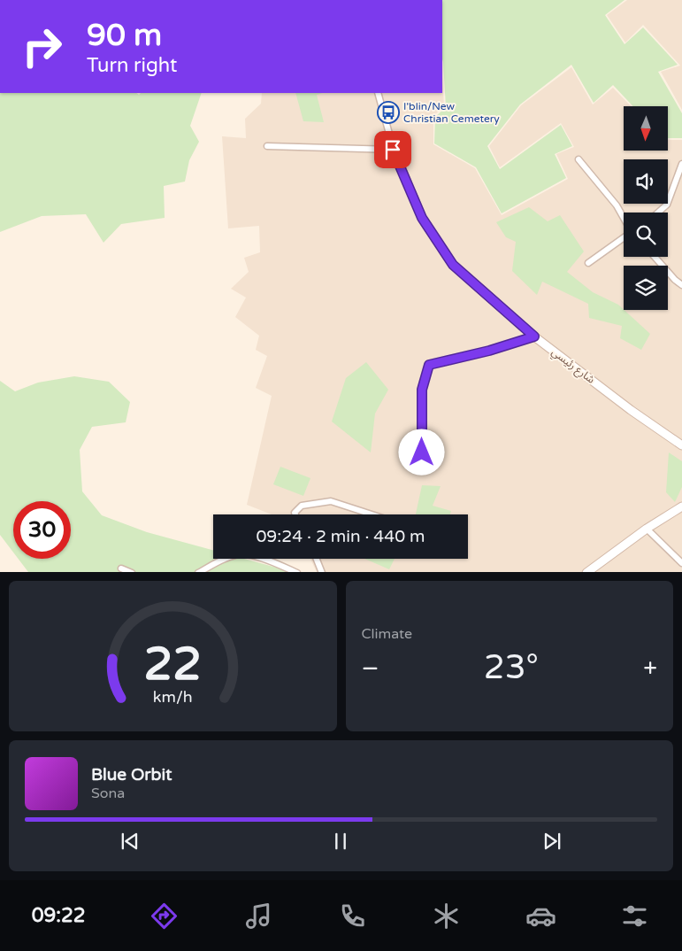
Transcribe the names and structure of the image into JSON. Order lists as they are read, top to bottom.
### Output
{
  "streets": {
    "street": ["شارع رئيسي"]
  },
  "places": {
    "bus stop": ["I'blin/New Christian Cemetery"]
  },
  "north": "bottom",
  "page": {
    "turn": ["90 m", "Turn right"],
    "limit": "30",
    "trip": "09:24 · 2 min · 440 m",
    "tile": "Climate",
    "heat": ["−", "23°", "+"],
    "song": ["Blue Orbit", "Sona"],
    "tabs": "09:22",
    "gauge": ["22", "km/h"]
  }
}
